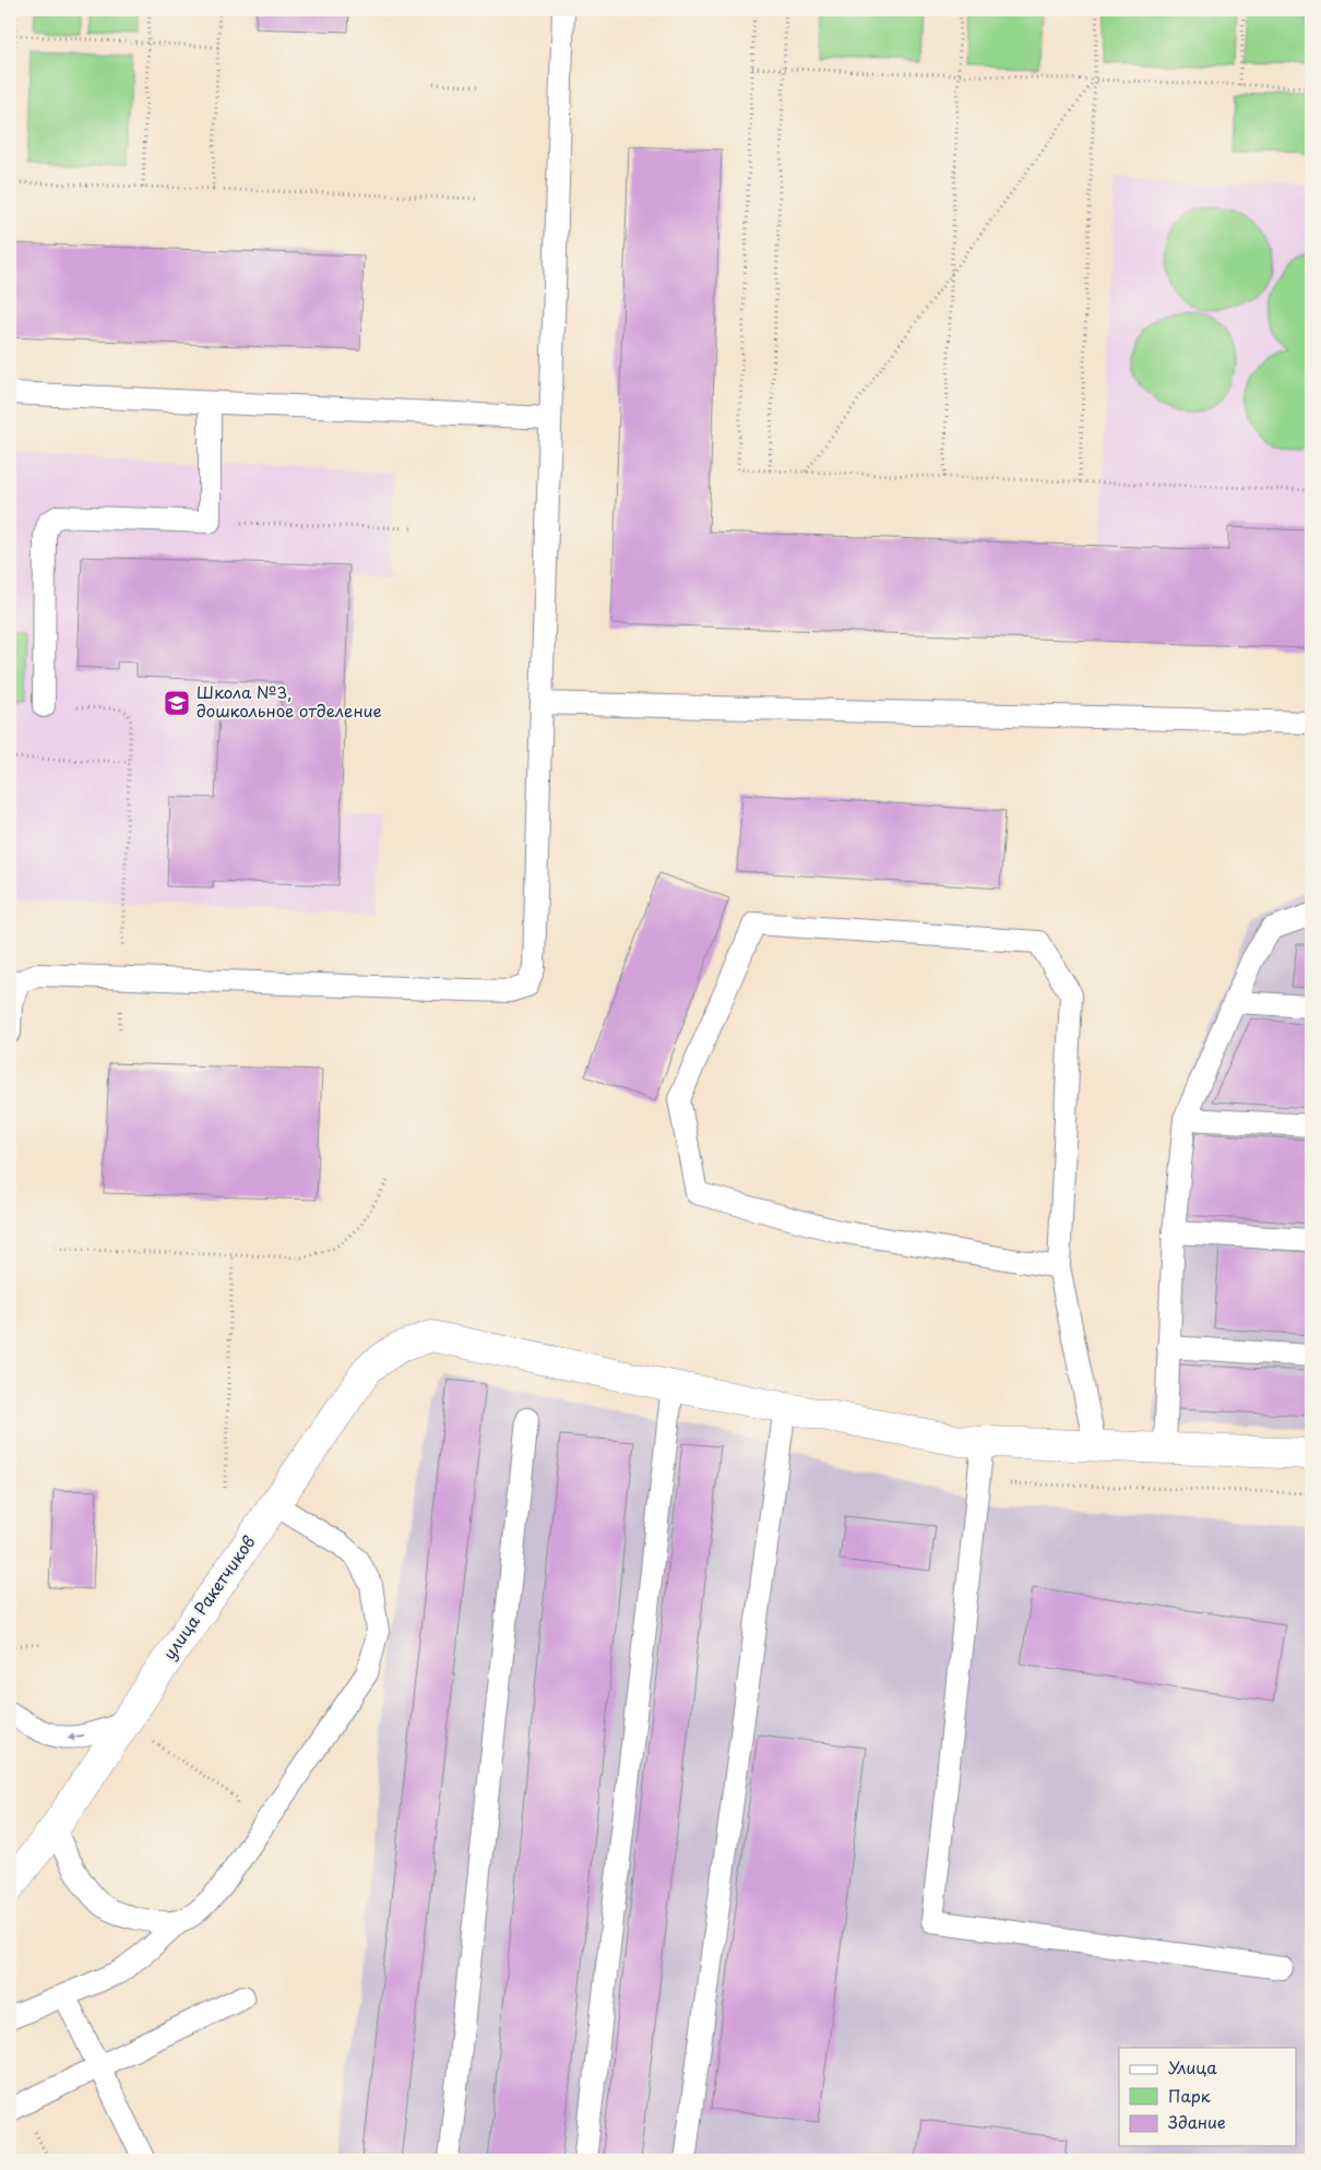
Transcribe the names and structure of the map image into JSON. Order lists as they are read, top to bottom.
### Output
{
  "streets": {
    "street": ["улица Ракетчиков"]
  },
  "places": {
    "school or university": ["Школа №3, дошкольное отделение"]
  },
  "legend": ["Улица", "Парк", "Здание"]
}
